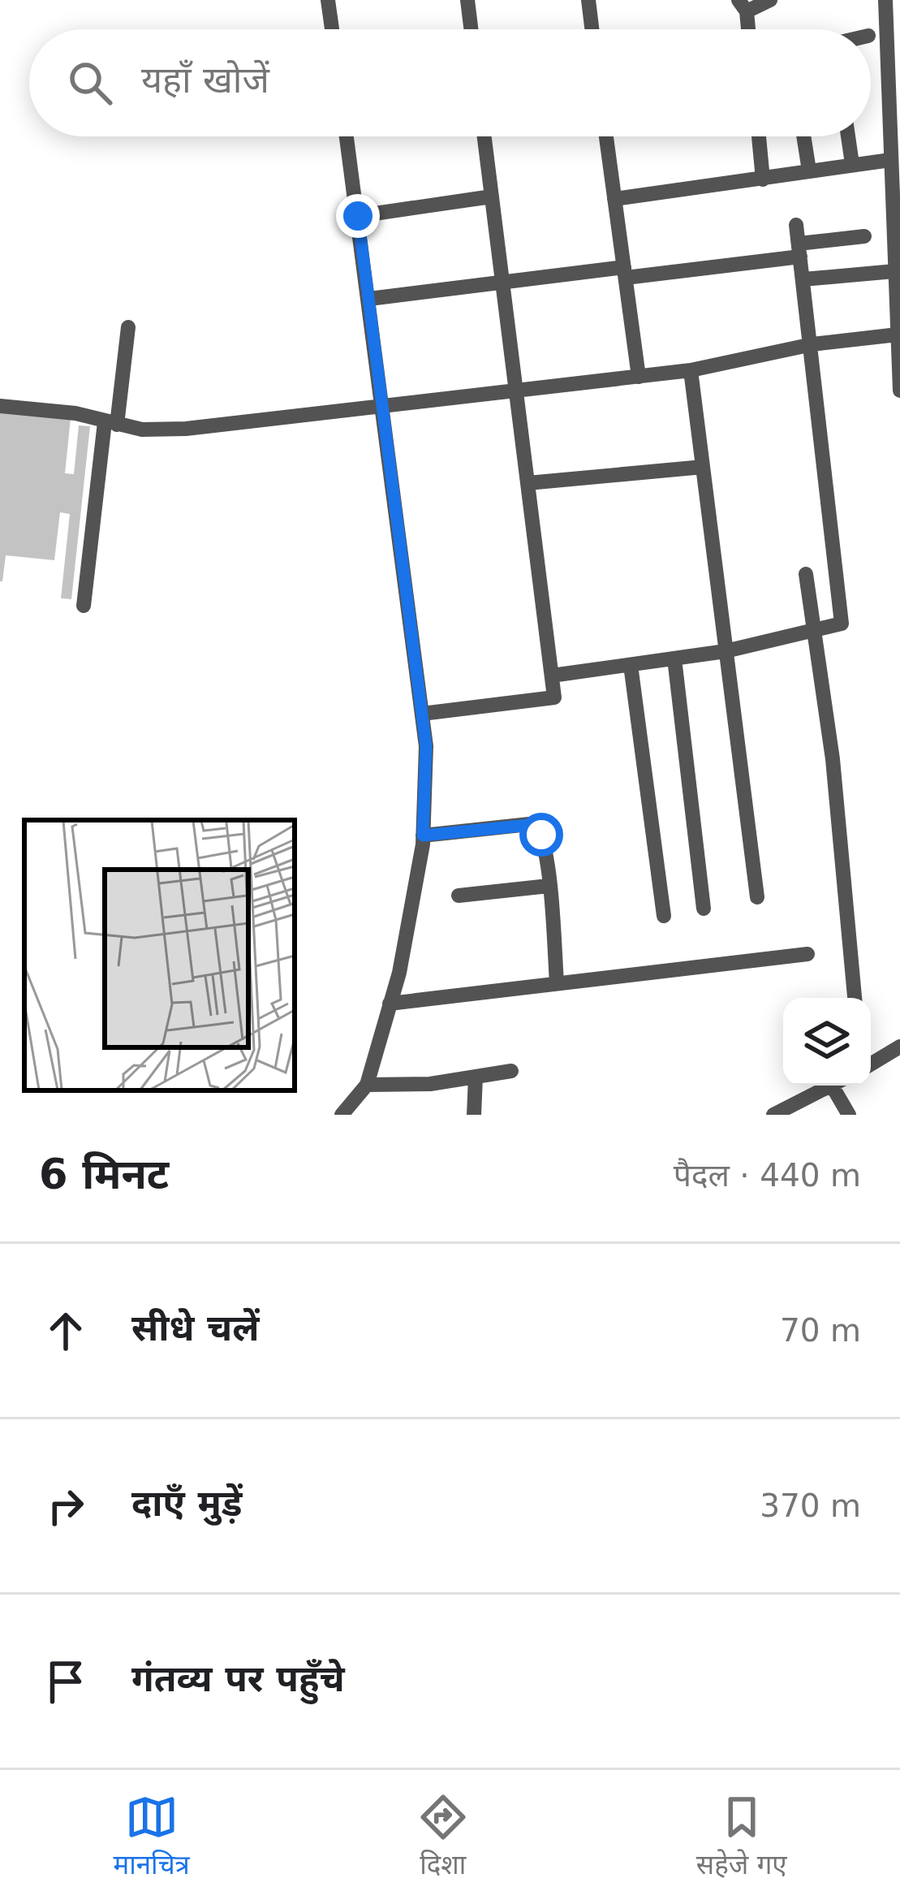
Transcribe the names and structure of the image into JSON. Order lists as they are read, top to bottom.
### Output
{
  "page": {
    "search": "यहाँ खोजें",
    "heading": ["6 मिनट", "पैदल · 440 m"],
    "list": [
      ["सीधे चलें", "70 m"],
      ["दाएँ मुड़ें", "370 m"],
      "गंतव्य पर पहुँचे"
    ],
    "nav": ["मानचित्र", "दिशा", "सहेजे गए"]
  }
}
